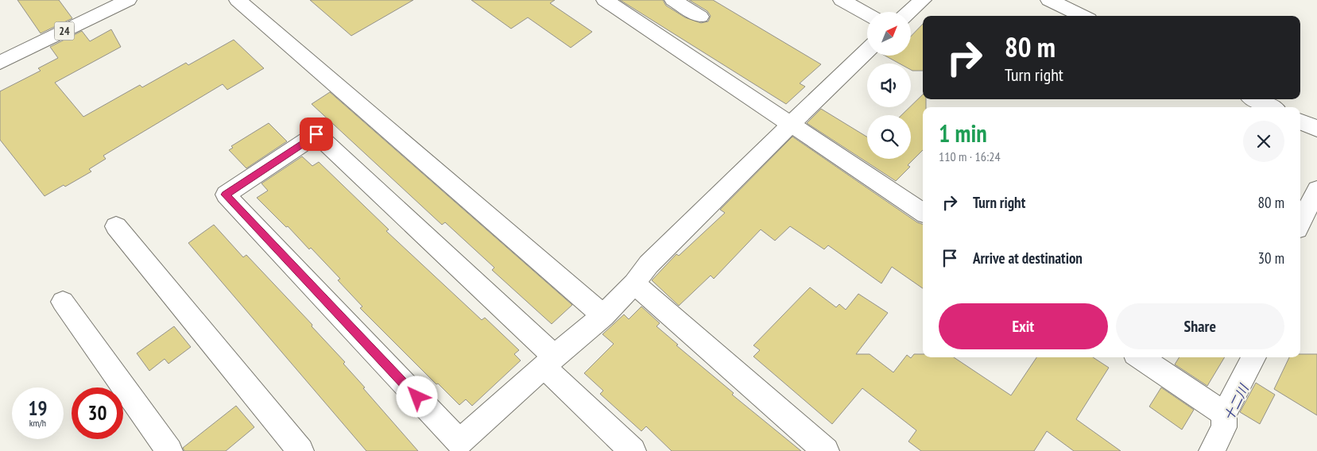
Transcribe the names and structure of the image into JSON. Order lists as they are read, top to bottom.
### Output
{
  "streets": {
    "main road": ["24"]
  },
  "water": ["十二川"],
  "north": "top right",
  "page": {
    "turn": ["80 m", "Turn right"],
    "heading": ["1 min", "110 m · 16:24"],
    "list": [
      {
        "name": "Turn right",
        "value": "80 m"
      },
      {
        "name": "Arrive at destination",
        "value": "30 m"
      }
    ],
    "buttons": ["Exit", "Share"],
    "speed": "19 km/h",
    "limit": "30"
  }
}
